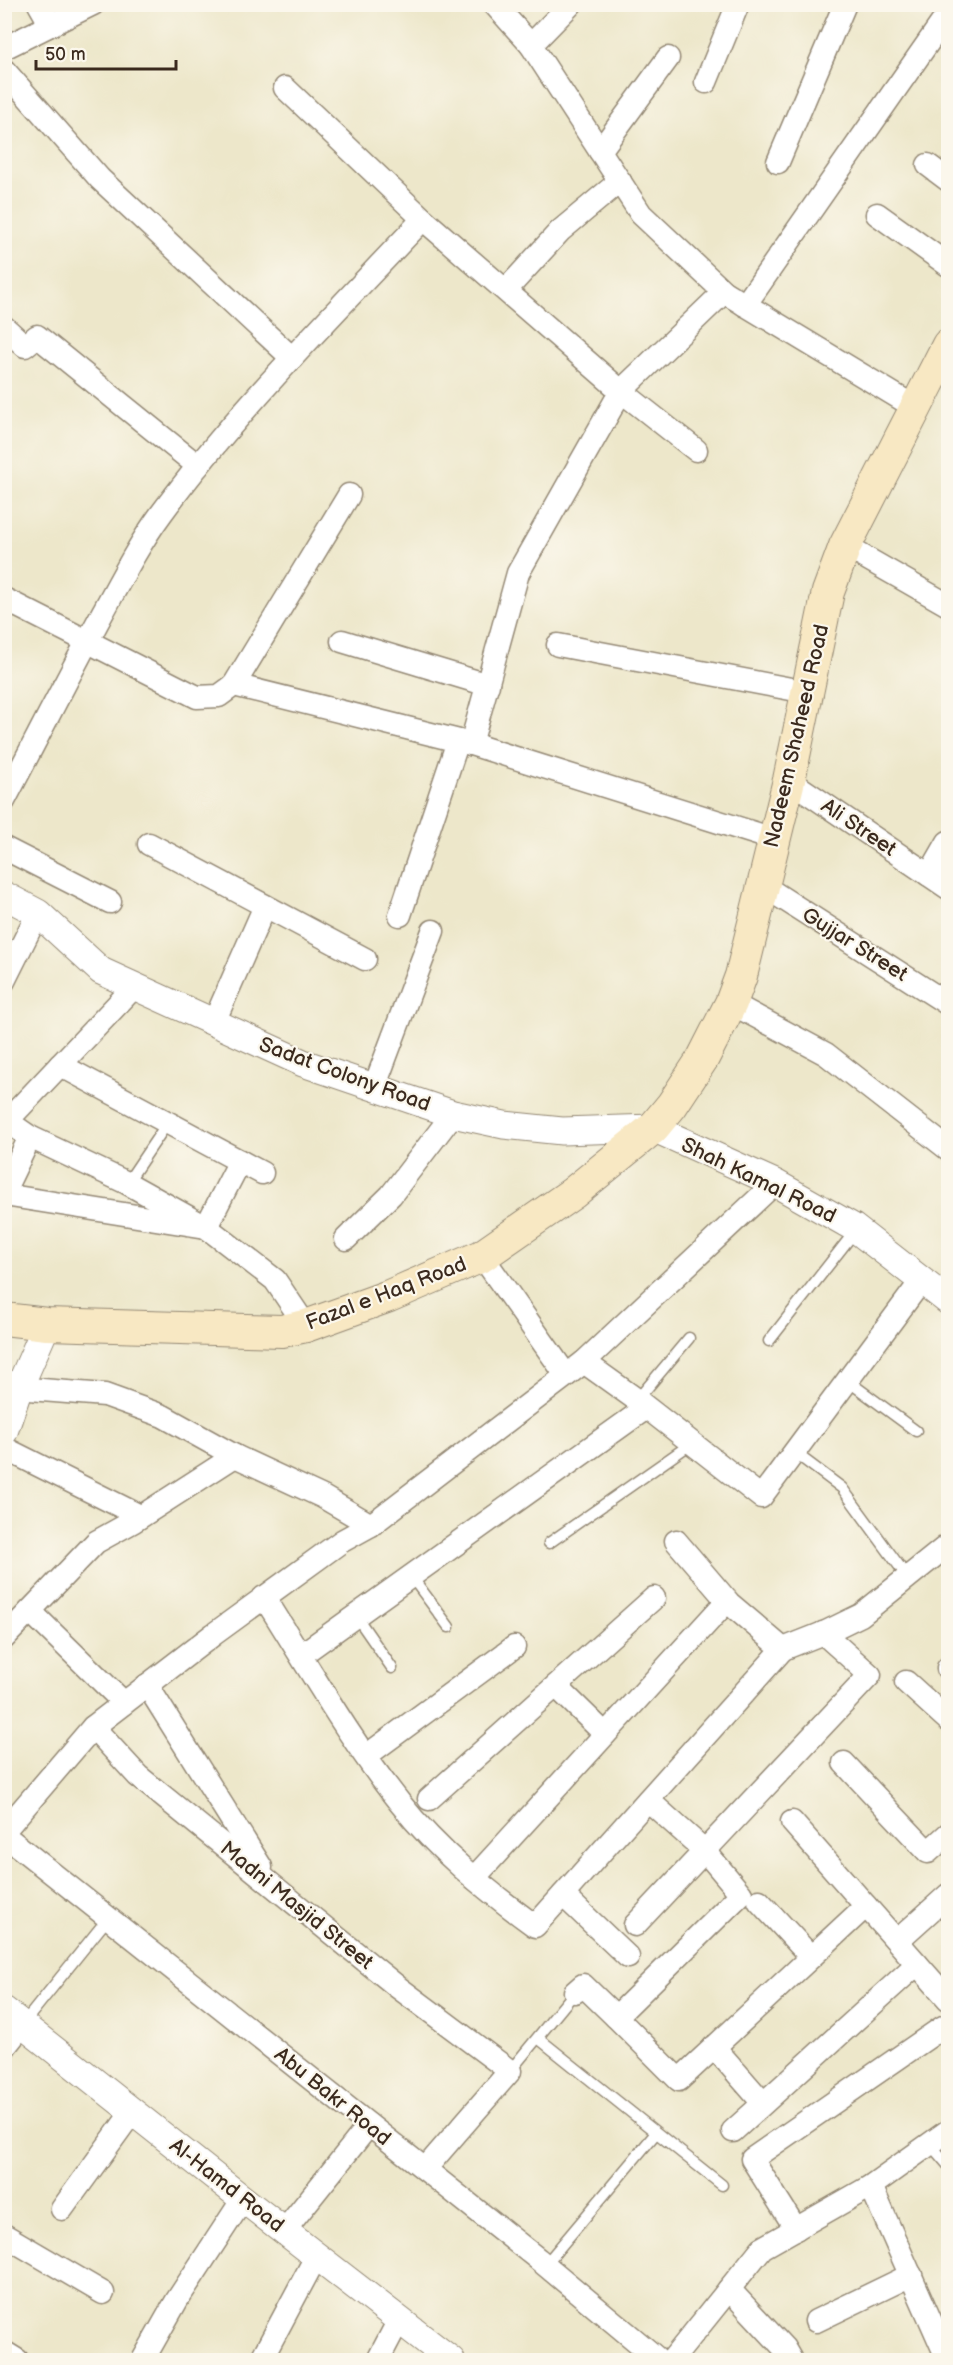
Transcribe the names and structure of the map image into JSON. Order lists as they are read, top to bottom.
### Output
{
  "streets": {
    "main road": ["Nadeem Shaheed Road", "Fazal e Haq Road"],
    "street": [
      "Ali Street",
      "Gujjar Street",
      "Sadat Colony Road",
      "Shah Kamal Road",
      "Madni Masjid Street",
      "Abu Bakr Road",
      "Al-Hamd Road"
    ]
  },
  "crossings": [
    ["Nadeem Shaheed Road", "Ali Street"],
    ["Nadeem Shaheed Road", "Gujjar Street"],
    ["Nadeem Shaheed Road", "Sadat Colony Road"],
    ["Nadeem Shaheed Road", "Shah Kamal Road"],
    ["Nadeem Shaheed Road", "Fazal e Haq Road"],
    ["Sadat Colony Road", "Shah Kamal Road"],
    ["Sadat Colony Road", "Fazal e Haq Road"],
    ["Shah Kamal Road", "Fazal e Haq Road"]
  ],
  "scale_bar": "50 m"
}
